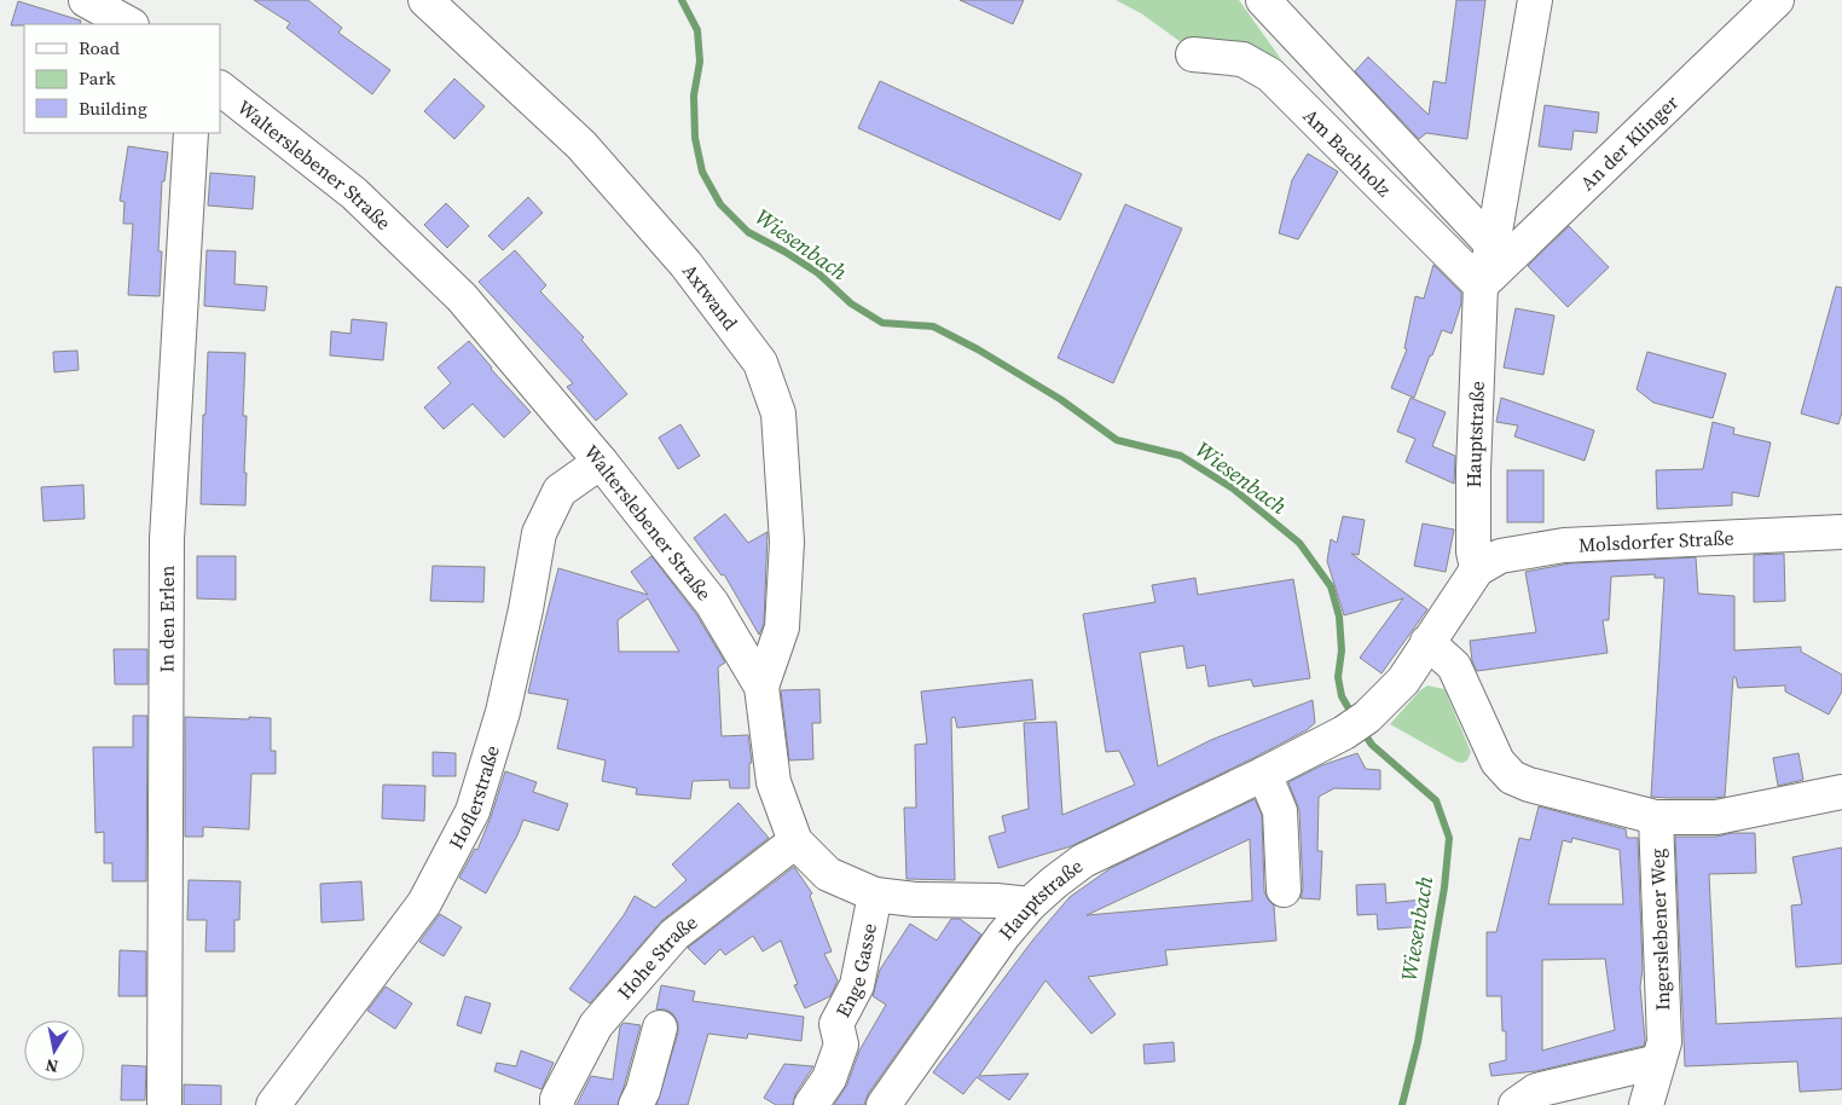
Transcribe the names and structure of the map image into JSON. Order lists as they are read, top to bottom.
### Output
{
  "streets": {
    "street": [
      "An der Klinger",
      "Am Bachholz",
      "Walterslebener Straße",
      "Axtwand",
      "Hauptstraße",
      "Molsdorfer Straße",
      "In den Erlen",
      "Hoflerstraße",
      "Ingerslebener Weg",
      "Hohe Straße",
      "Enge Gasse"
    ]
  },
  "crossings": [
    ["An der Klinger", "Am Bachholz"],
    ["An der Klinger", "Hauptstraße"],
    ["Am Bachholz", "Hauptstraße"],
    ["Walterslebener Straße", "Axtwand"],
    ["Walterslebener Straße", "Hauptstraße"],
    ["Walterslebener Straße", "Hoflerstraße"],
    ["Walterslebener Straße", "Hohe Straße"],
    ["Walterslebener Straße", "Enge Gasse"],
    ["Hauptstraße", "Molsdorfer Straße"]
  ],
  "water": ["Wiesenbach"],
  "legend": ["Road", "Park", "Building"],
  "north": "bottom"
}
